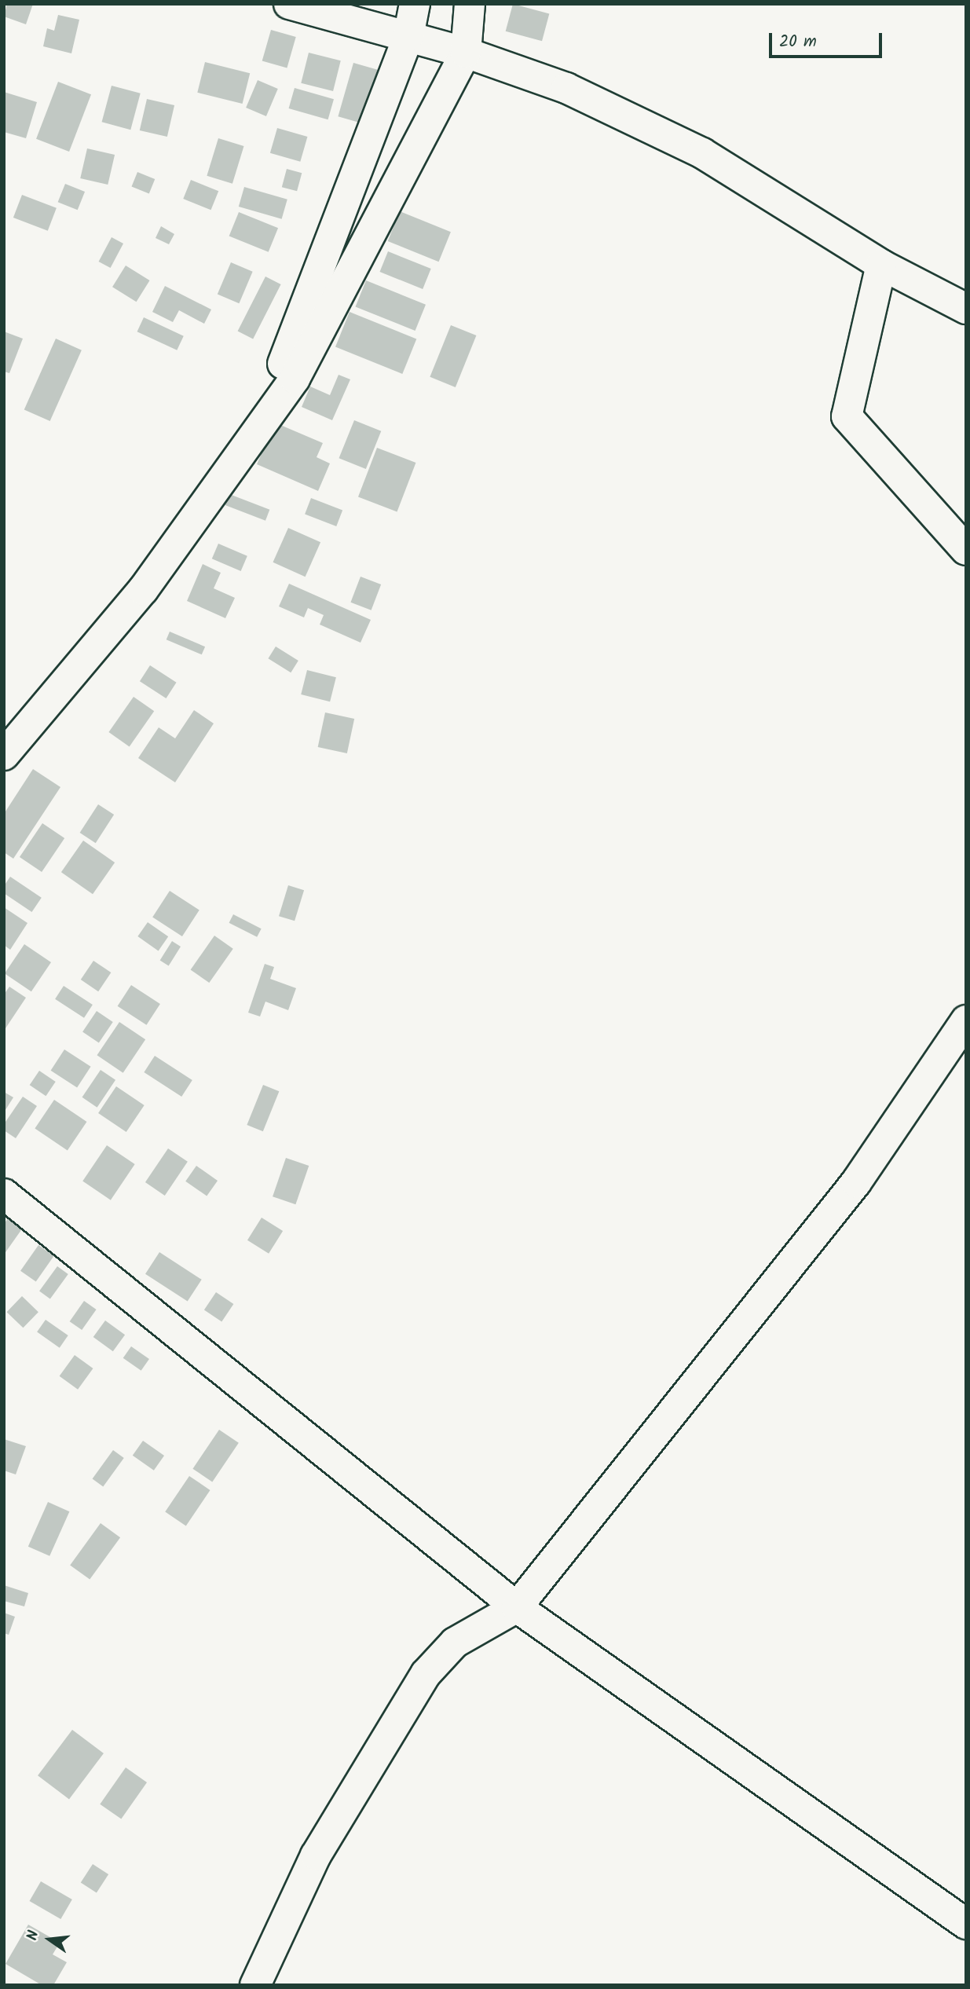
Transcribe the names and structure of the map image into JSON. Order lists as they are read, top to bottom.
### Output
{
  "scale_bar": "20 m",
  "north": "left"
}
